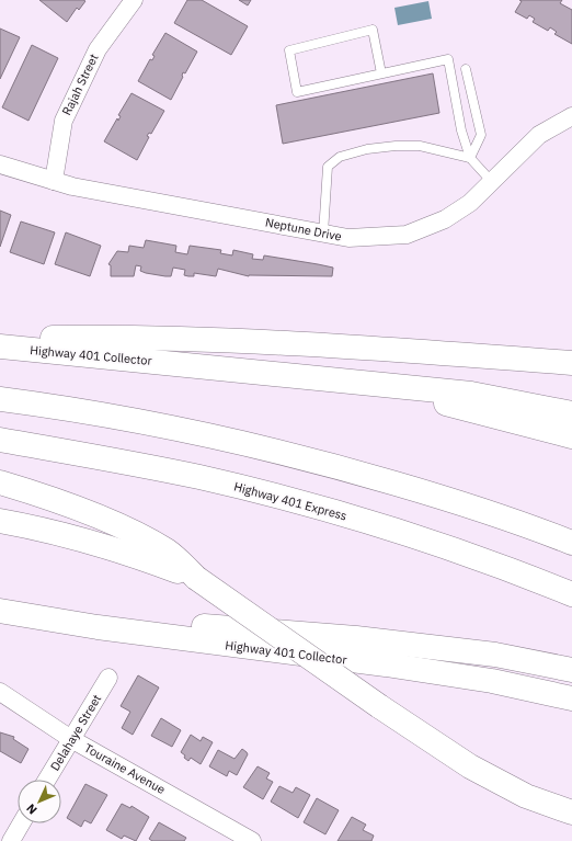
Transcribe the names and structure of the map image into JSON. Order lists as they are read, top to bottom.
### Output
{
  "streets": {
    "highway": ["Highway 401 Collector", "Highway 401 Express"],
    "street": [
      "Rajah Street",
      "Neptune Drive",
      "Delahaye Street",
      "Touraine Avenue"
    ]
  },
  "crossings": [
    ["Rajah Street", "Neptune Drive"],
    ["Delahaye Street", "Touraine Avenue"]
  ],
  "north": "bottom left"
}
